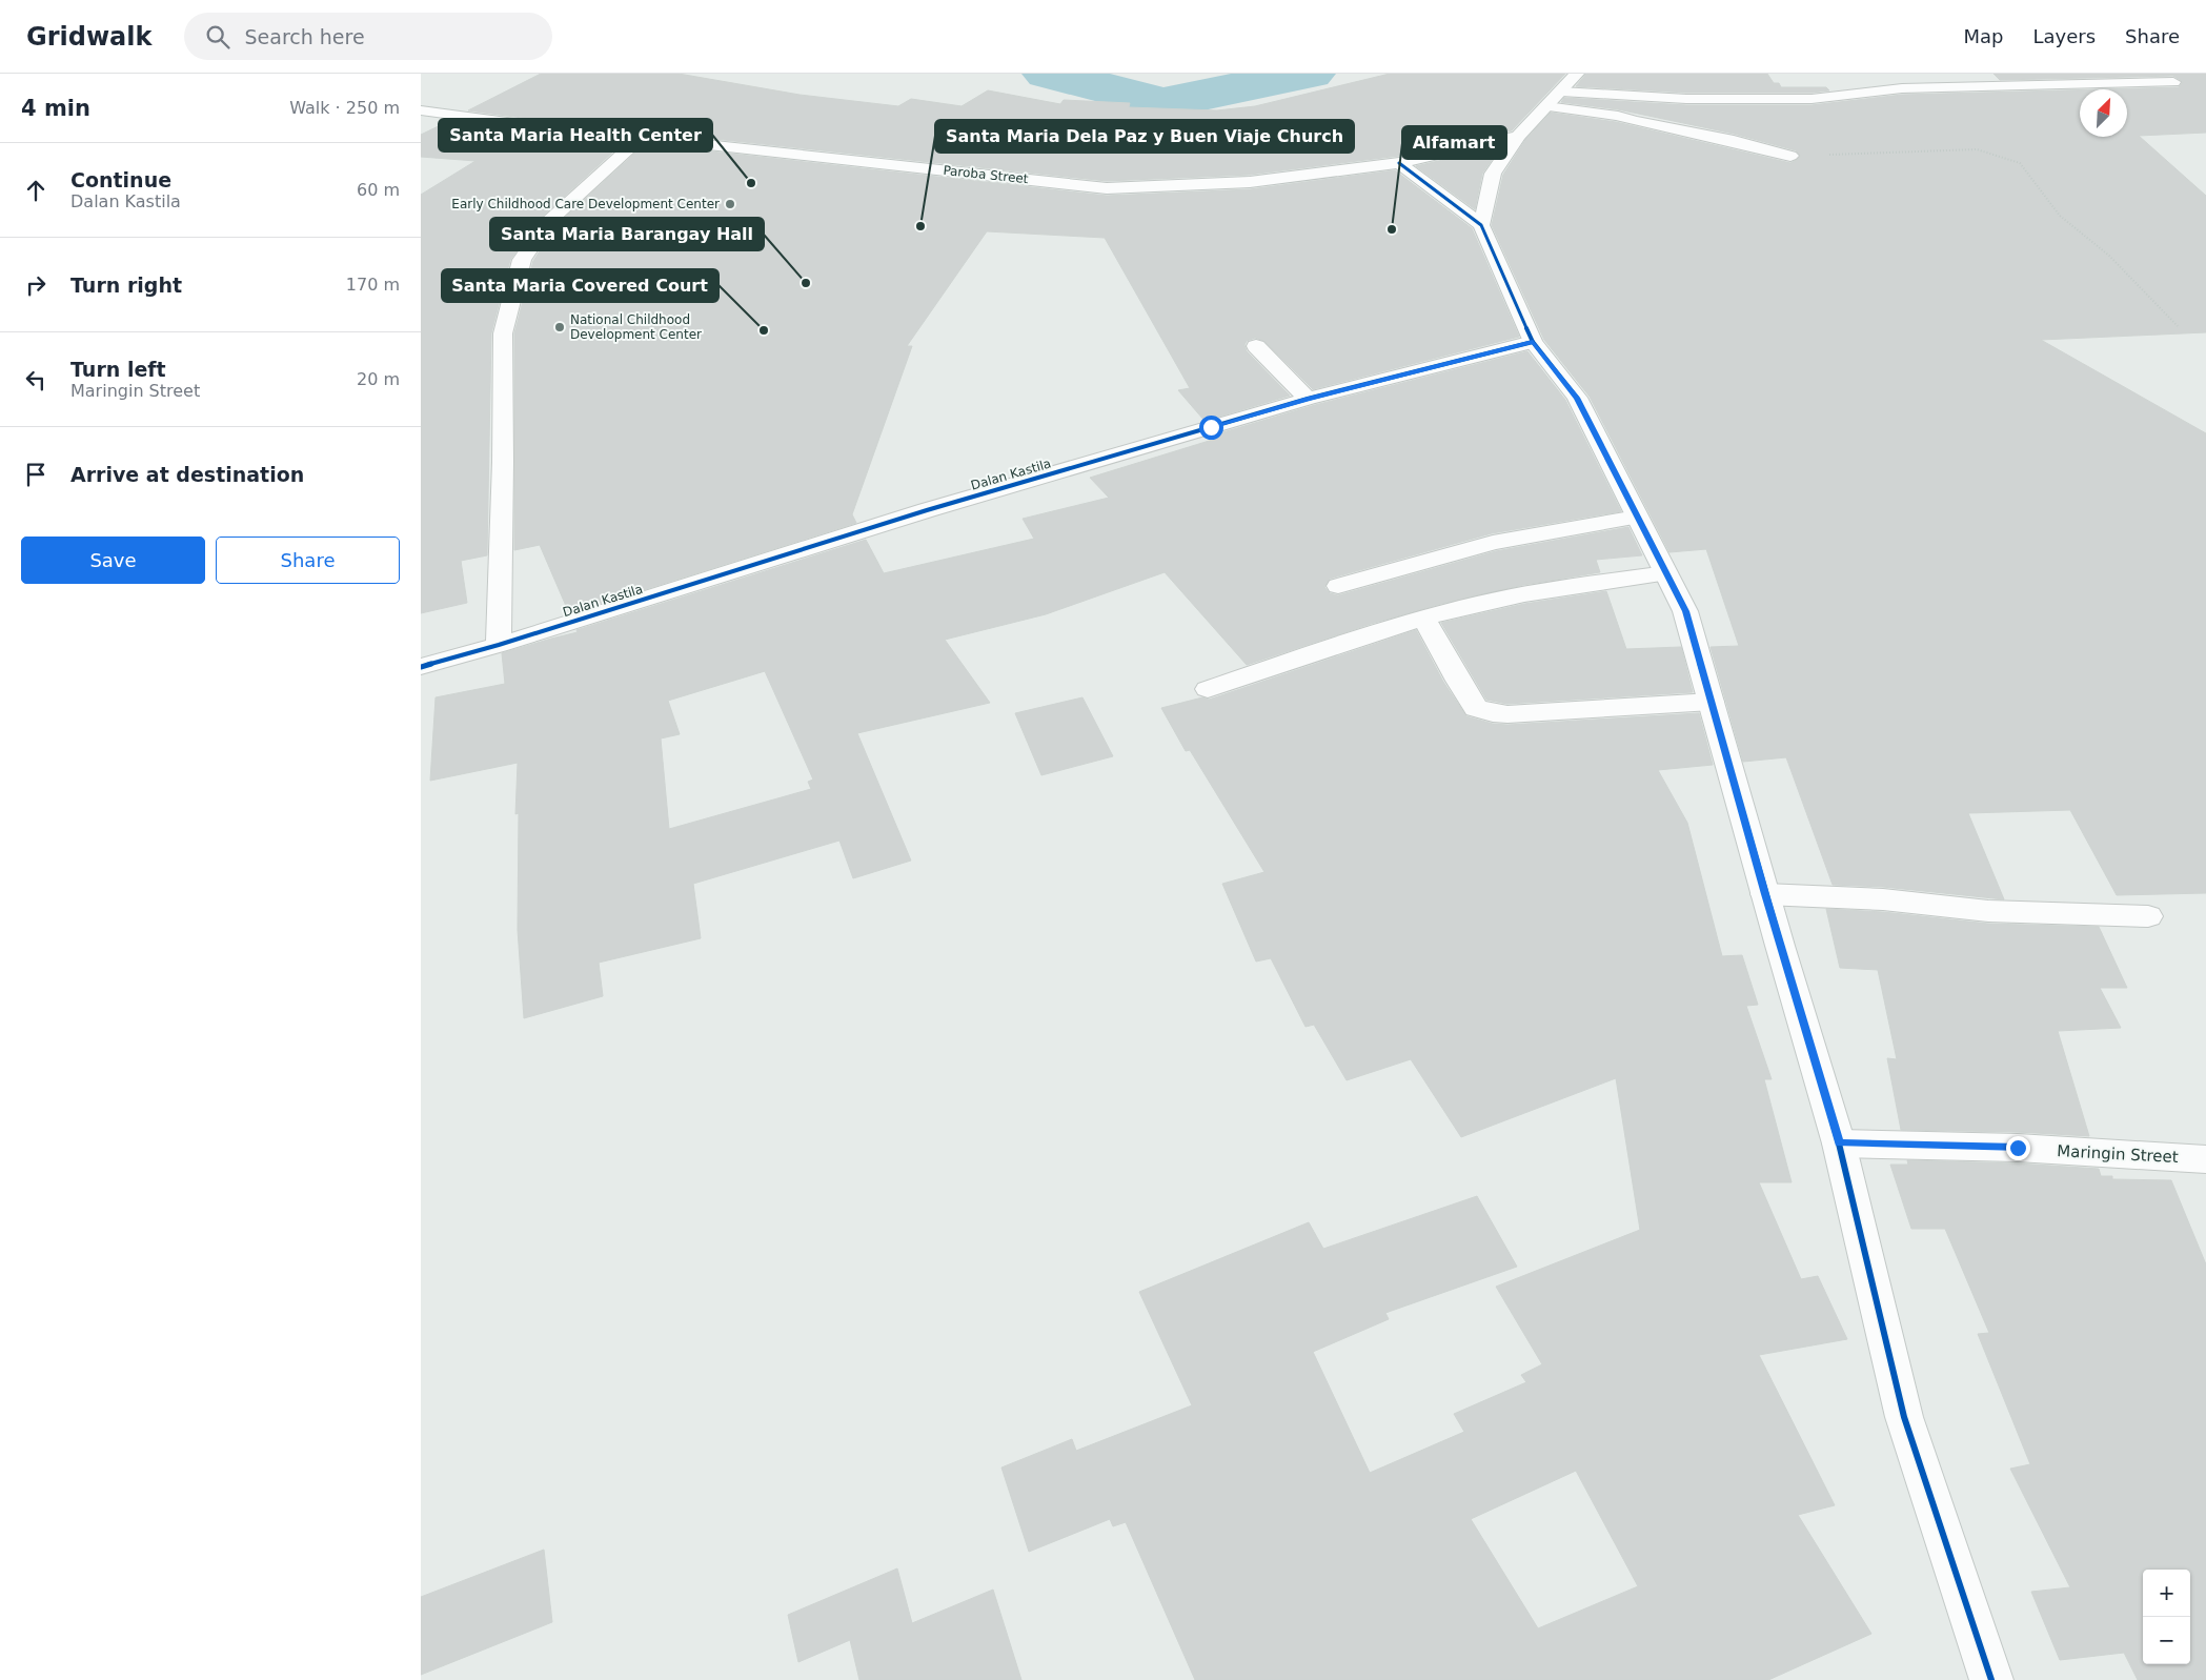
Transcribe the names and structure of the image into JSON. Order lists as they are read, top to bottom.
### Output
{
  "streets": {
    "street": ["Paroba Street", "Dalan Kastila", "Maringin Street"]
  },
  "places": [
    "Santa Maria Health Center",
    "Early Childhood Care Development Center",
    "Santa Maria Dela Paz y Buen Viaje Church",
    "Alfamart",
    "Santa Maria Barangay Hall",
    "National Childhood Development Center",
    "Santa Maria Covered Court"
  ],
  "north": "top right",
  "page": {
    "header": "Gridwalk",
    "search": "Search here",
    "nav": ["Map", "Layers", "Share"],
    "heading": ["4 min", "Walk · 250 m"],
    "list": [
      ["Continue", "Dalan Kastila", "60 m"],
      ["Turn right", "170 m"],
      ["Turn left", "Maringin Street", "20 m"],
      "Arrive at destination"
    ],
    "buttons": ["Save", "Share"],
    "map_buttons": ["+", "−"]
  }
}
